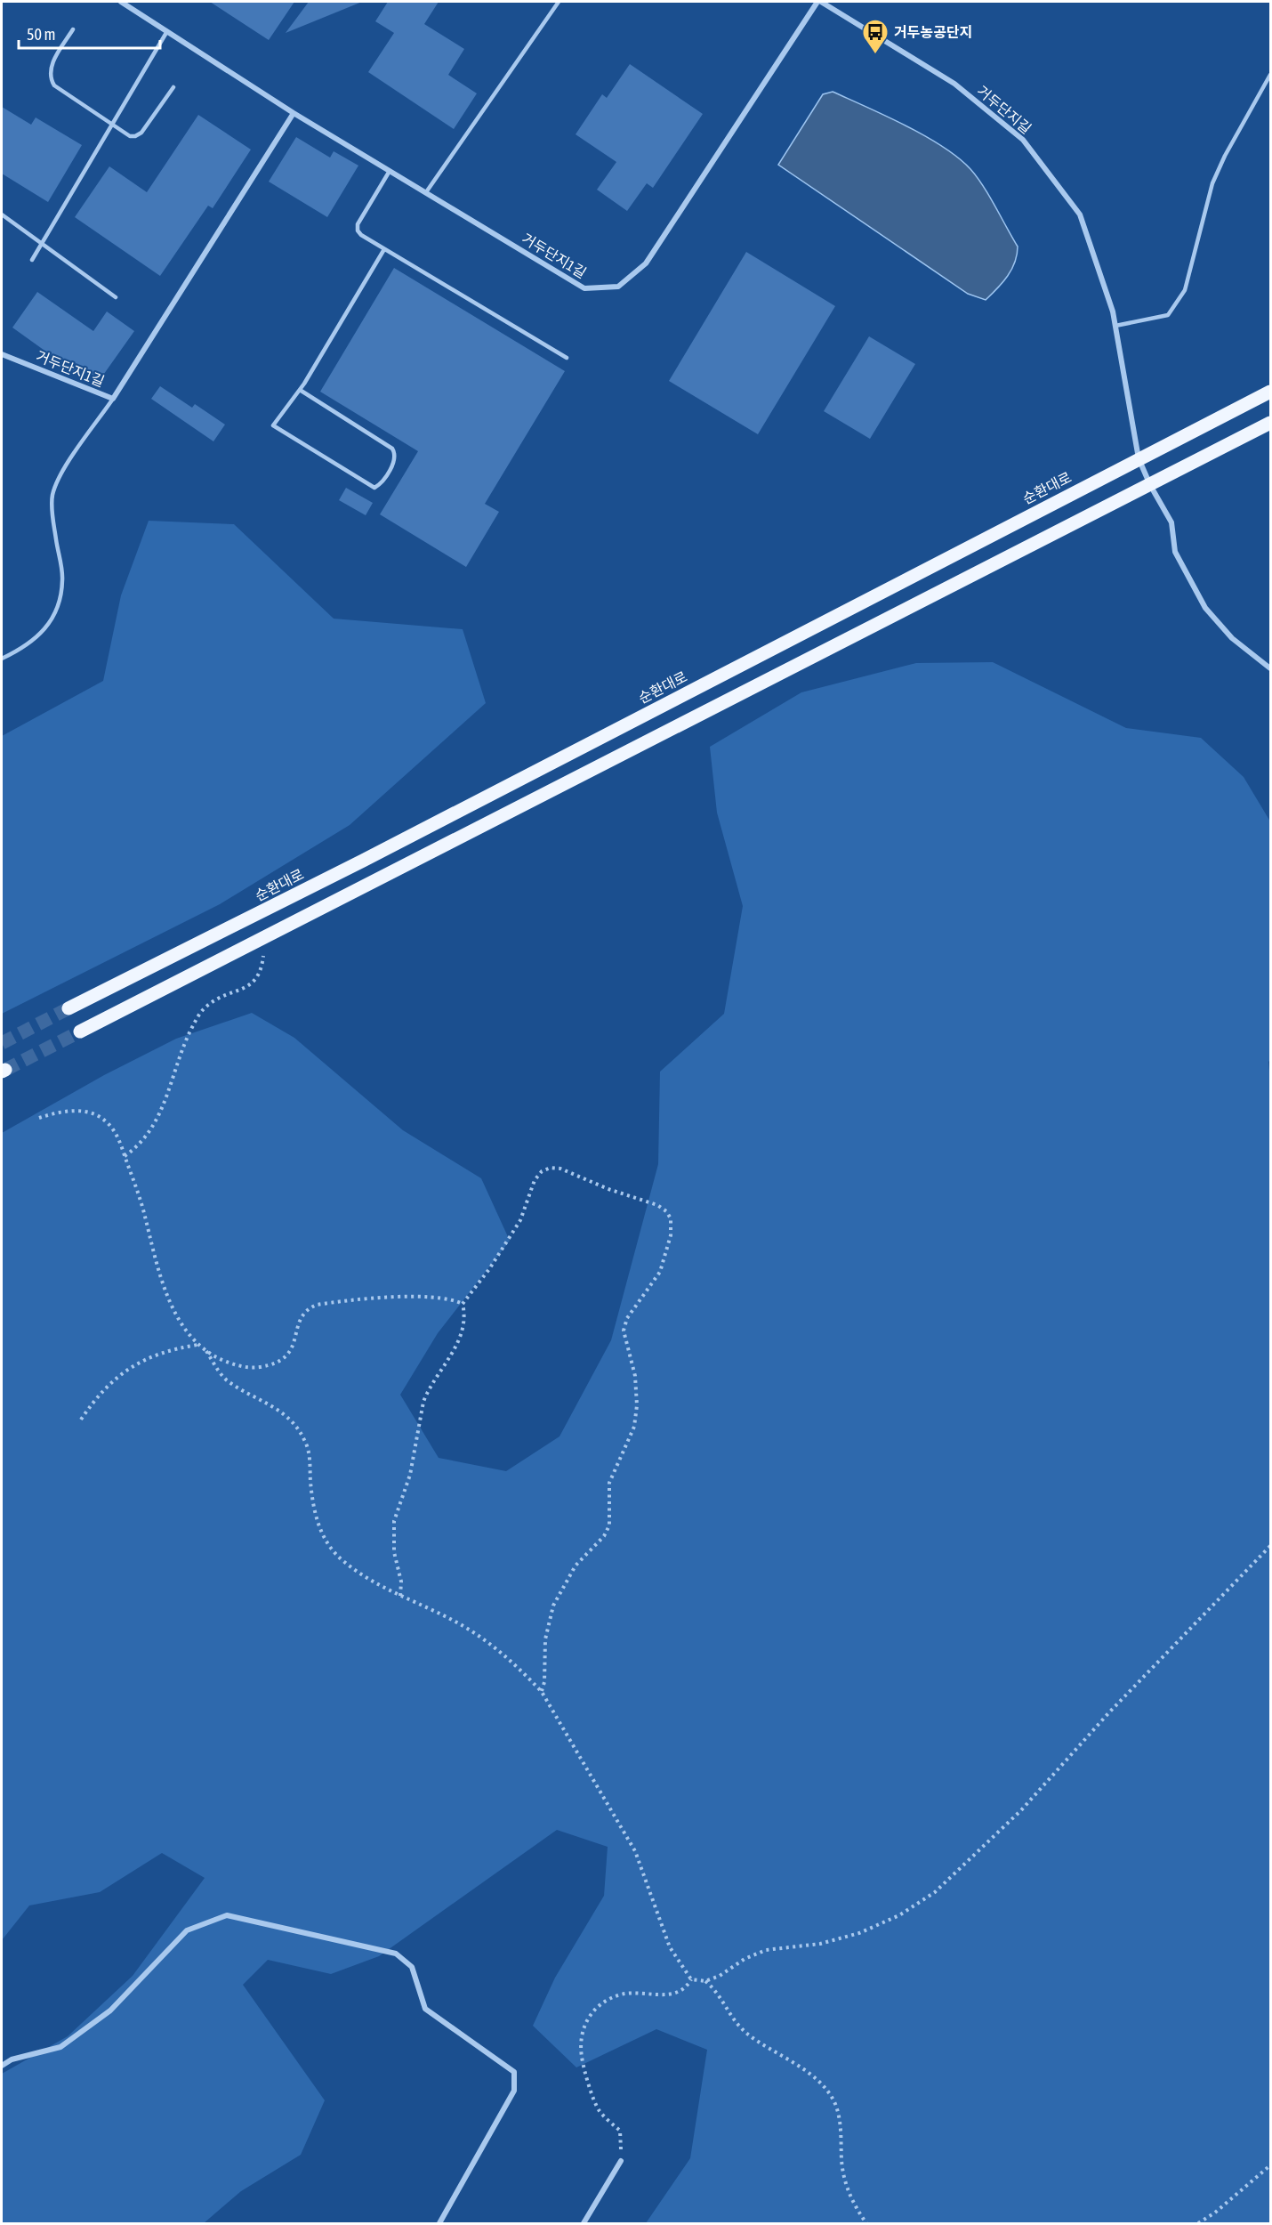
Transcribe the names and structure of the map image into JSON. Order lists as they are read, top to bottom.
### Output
{
  "streets": {
    "main road": ["순환대로"],
    "street": ["거두단지길", "거두단지1길"]
  },
  "crossings": [
    ["거두단지길", "거두단지1길"],
    ["거두단지길", "순환대로"]
  ],
  "places": {
    "bus stop": ["거두농공단지"]
  },
  "scale_bar": "50 m"
}
